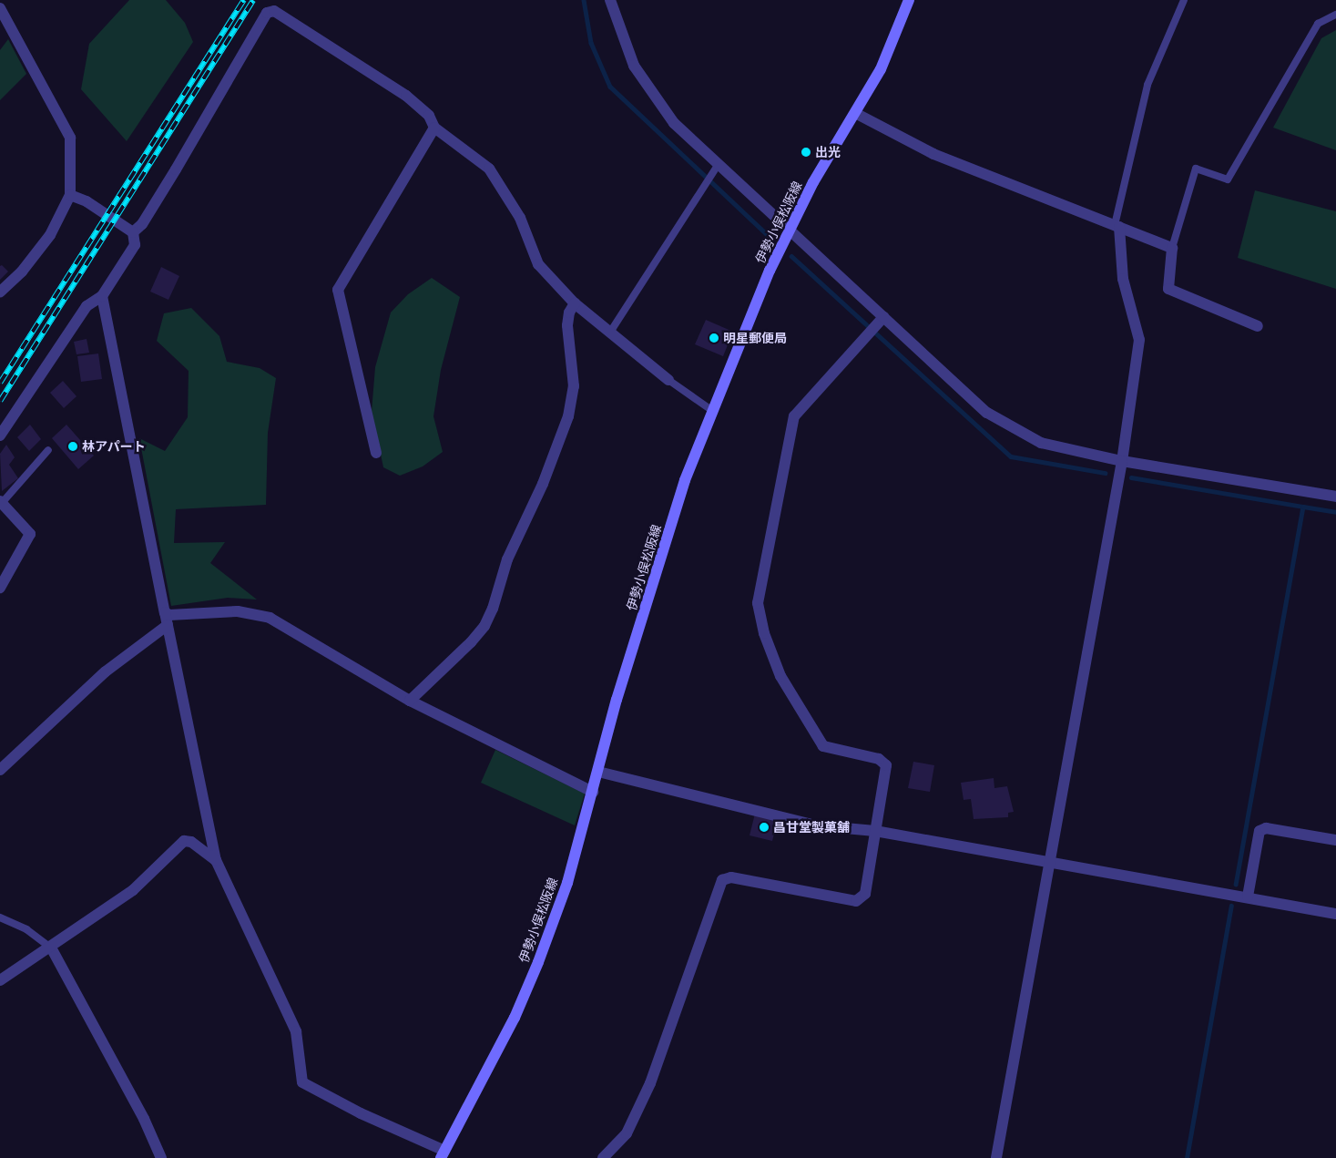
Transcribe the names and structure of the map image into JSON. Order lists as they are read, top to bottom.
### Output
{
  "streets": {
    "main road": ["伊勢小俣松阪線"]
  },
  "places": [
    "出光",
    "明星郵便局",
    "林アパート",
    "昌甘堂製菓舗"
  ]
}
